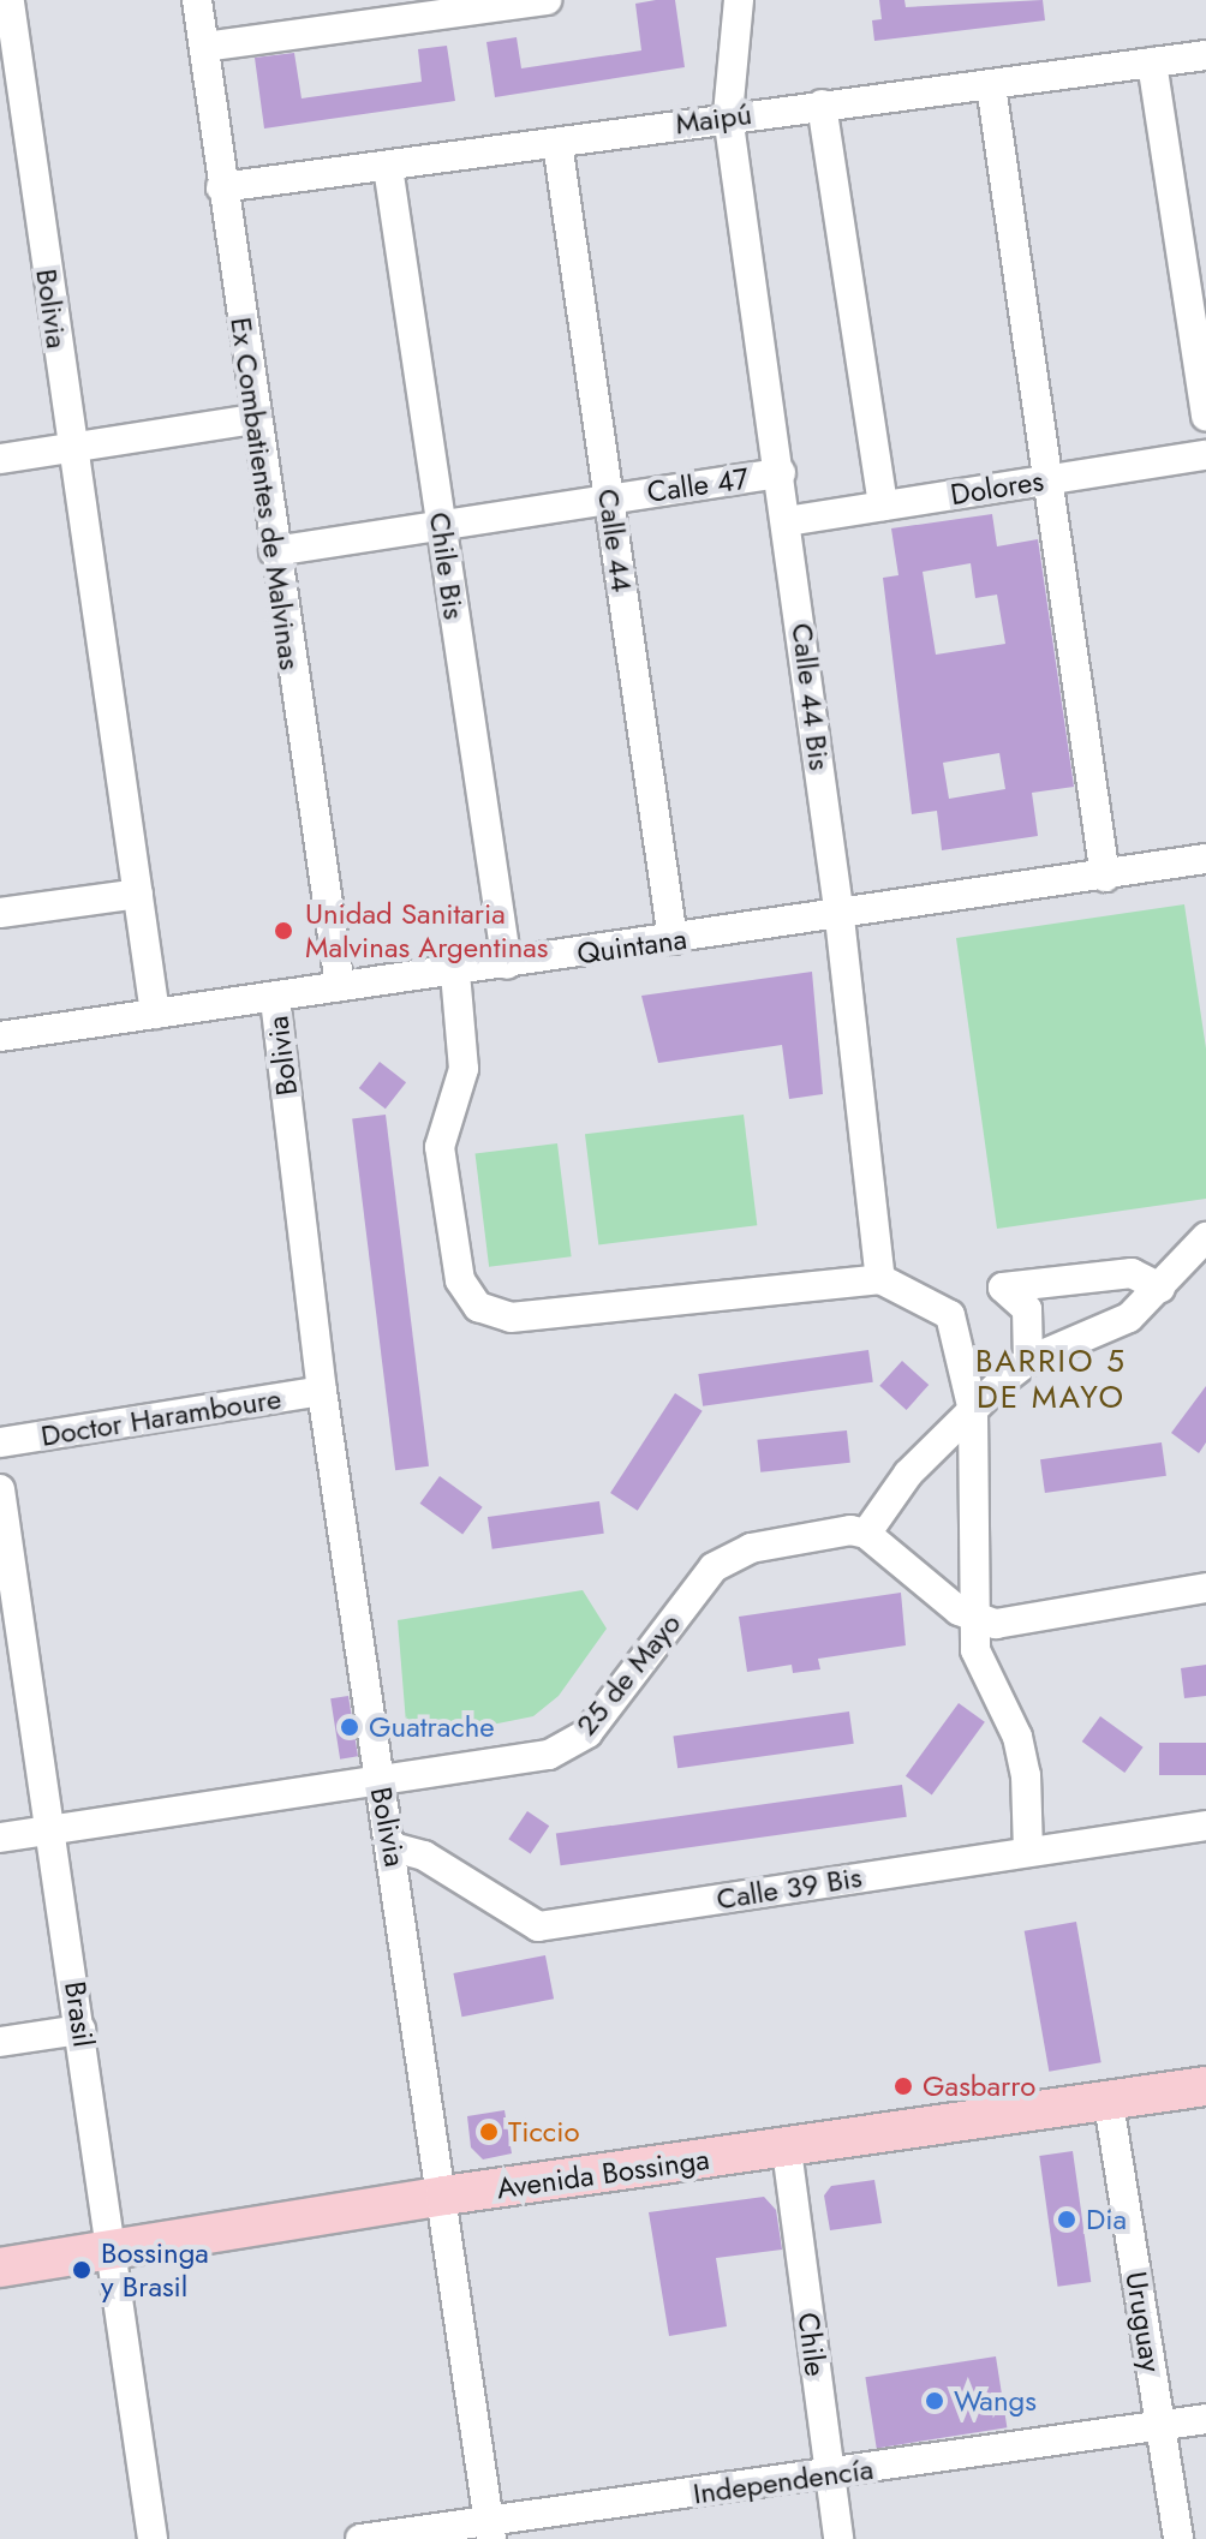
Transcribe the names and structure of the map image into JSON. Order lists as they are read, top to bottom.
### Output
{
  "streets": {
    "main road": ["Avenida Bossinga"],
    "street": [
      "Maipú",
      "Bolivia",
      "Calle 47",
      "Dolores",
      "Ex Combatientes de Malvinas",
      "Calle 44",
      "Chile Bis",
      "Calle 44 Bis",
      "Quintana",
      "Doctor Haramboure",
      "25 de Mayo",
      "Calle 39 Bis",
      "Brasil",
      "Uruguay",
      "Chile",
      "Independencía"
    ]
  },
  "crossings": [
    ["Maipú", "Ex Combatientes de Malvinas"],
    ["Maipú", "Calle 44"],
    ["Maipú", "Chile Bis"],
    ["Maipú", "Calle 44 Bis"],
    ["Bolivia", "Quintana"],
    ["Bolivia", "Doctor Haramboure"],
    ["Bolivia", "25 de Mayo"],
    ["Bolivia", "Calle 39 Bis"],
    ["Bolivia", "Avenida Bossinga"],
    ["Bolivia", "Independencía"],
    ["Calle 47", "Ex Combatientes de Malvinas"],
    ["Calle 47", "Calle 44"],
    ["Calle 47", "Chile Bis"],
    ["Calle 47", "Calle 44 Bis"],
    ["Dolores", "Calle 44 Bis"],
    ["Ex Combatientes de Malvinas", "Quintana"],
    ["Calle 44", "Quintana"],
    ["Chile Bis", "Quintana"],
    ["Calle 44 Bis", "Quintana"],
    ["25 de Mayo", "Brasil"],
    ["Brasil", "Avenida Bossinga"],
    ["Avenida Bossinga", "Uruguay"],
    ["Avenida Bossinga", "Chile"],
    ["Uruguay", "Independencía"],
    ["Chile", "Independencía"]
  ],
  "districts": ["BARRIO 5 DE MAYO"],
  "places": [
    "Unidad Sanitaria Malvinas Argentinas",
    "Guatrache",
    "Gasbarro",
    "Ticcio",
    "Dia",
    "Bossinga y Brasil",
    "Wangs"
  ]
}
